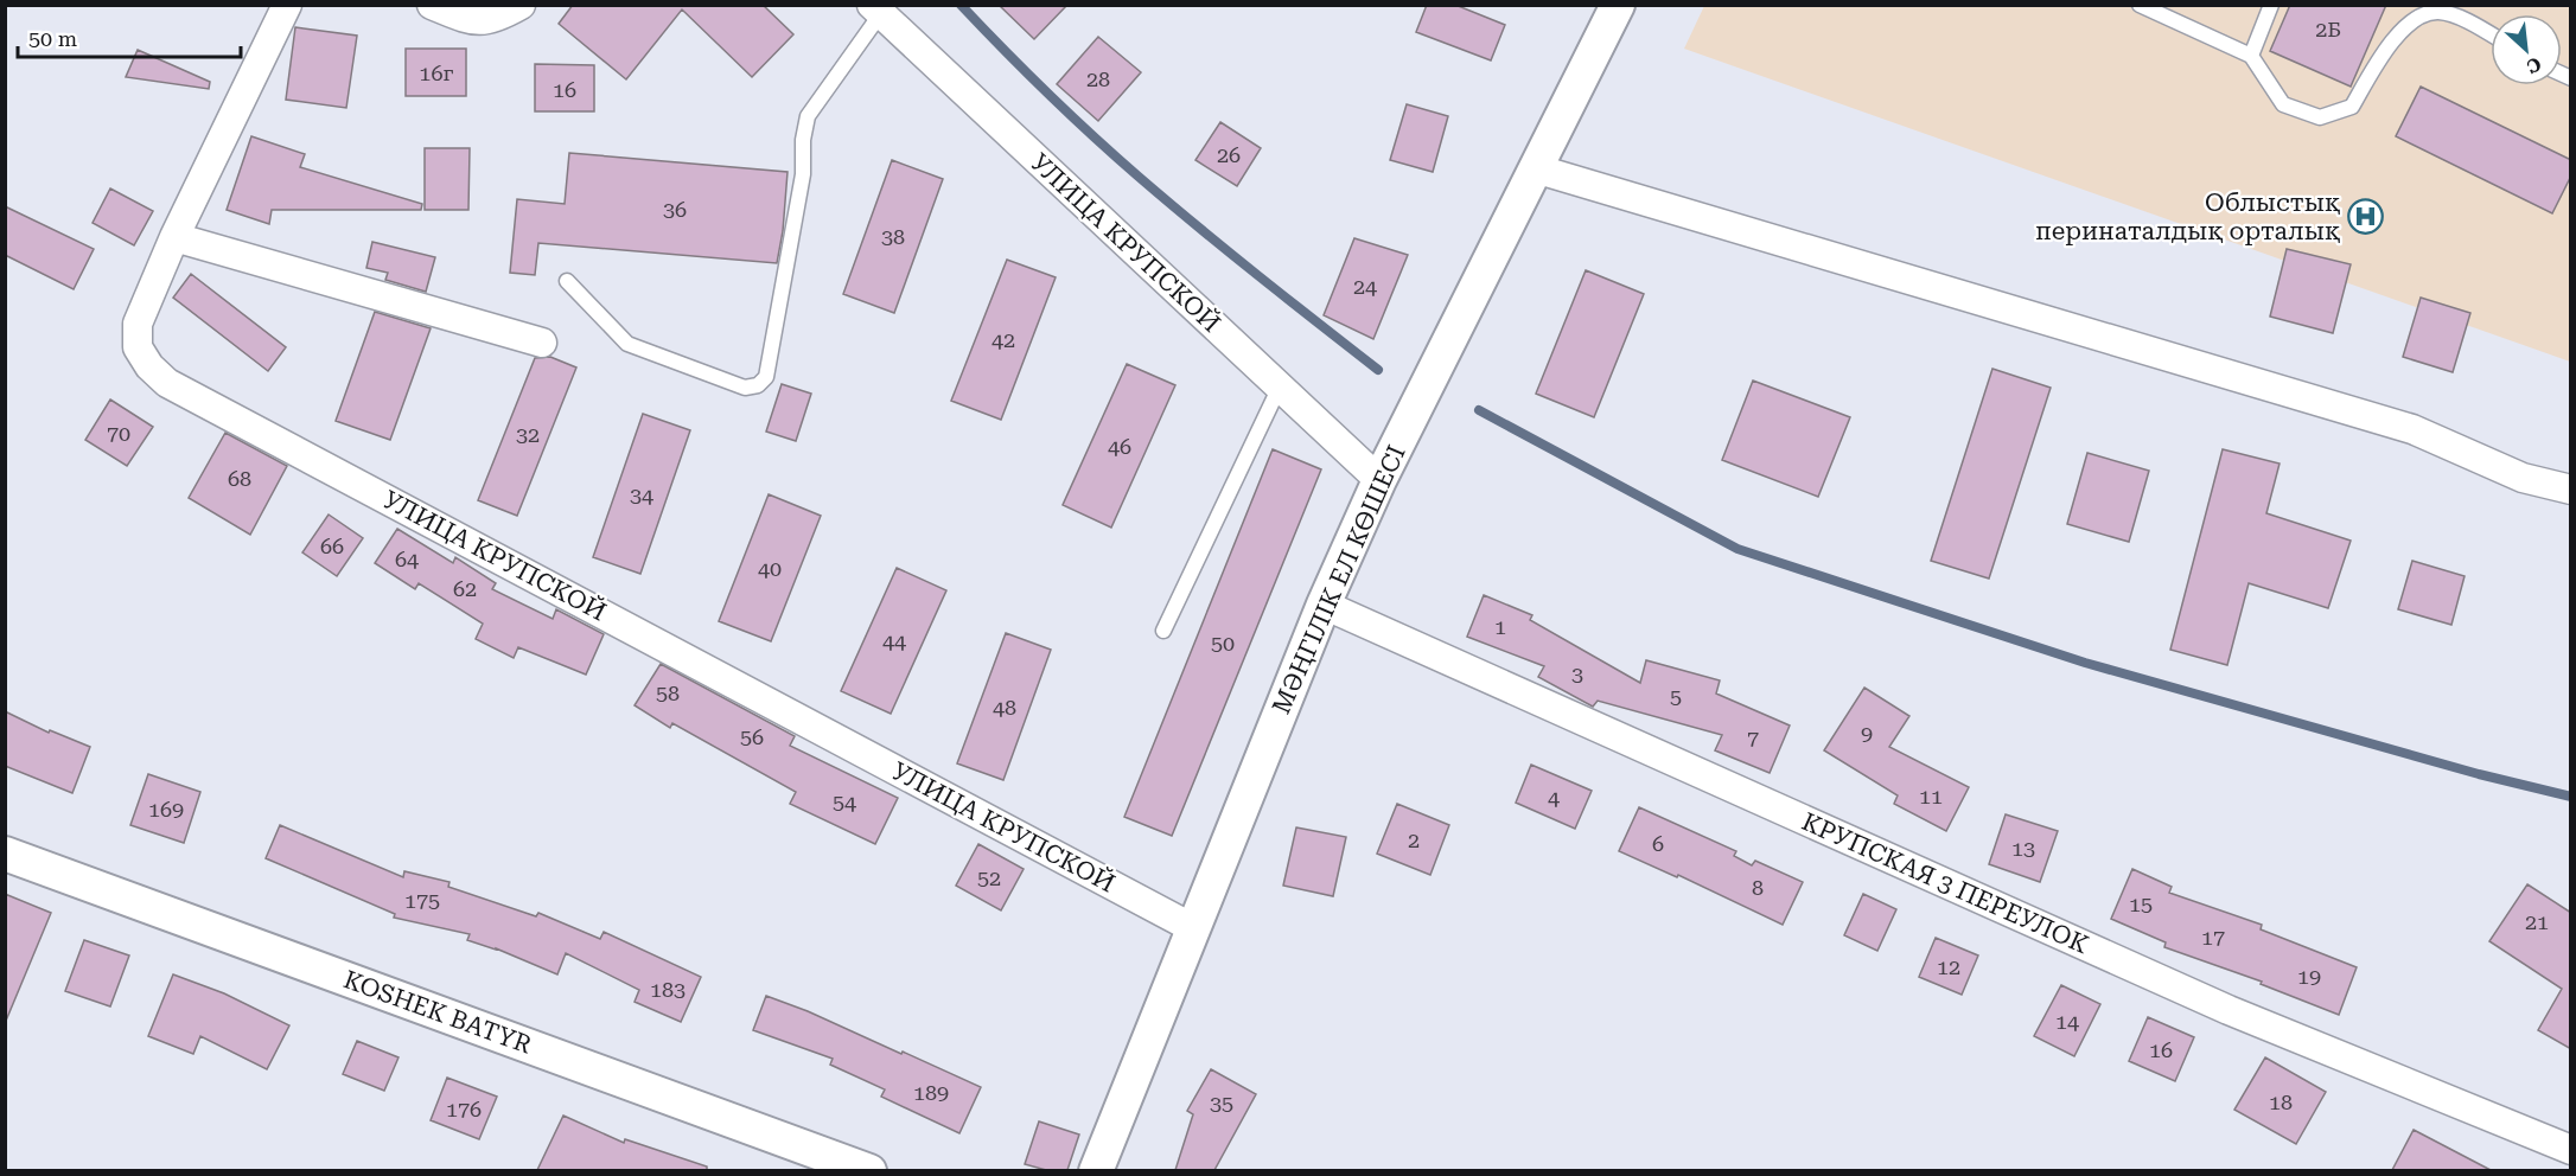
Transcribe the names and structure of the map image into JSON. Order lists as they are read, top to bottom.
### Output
{
  "streets": {
    "street": [
      "УЛИЦА КРУПСКОЙ",
      "МӘҢГІЛІК ЕЛ КӨШЕСІ",
      "КРУПСКАЯ 3 ПЕРЕУЛОК",
      "KOSHEK BATYR"
    ]
  },
  "crossings": [
    ["УЛИЦА КРУПСКОЙ", "МӘҢГІЛІК ЕЛ КӨШЕСІ"],
    ["МӘҢГІЛІК ЕЛ КӨШЕСІ", "КРУПСКАЯ 3 ПЕРЕУЛОК"]
  ],
  "places": {
    "hospital": ["Облыстық перинаталдық орталық"]
  },
  "house_numbers": [
    "2Б",
    "16г",
    "28",
    "16",
    "26",
    "36",
    "38",
    "24",
    "42",
    "70",
    "32",
    "46",
    "68",
    "34",
    "66",
    "64",
    "40",
    "62",
    "1",
    "44",
    "50",
    "3",
    "58",
    "5",
    "48",
    "9",
    "56",
    "7",
    "11",
    "4",
    "54",
    "169",
    "2",
    "6",
    "13",
    "52",
    "8",
    "175",
    "15",
    "21",
    "17",
    "12",
    "19",
    "183",
    "14",
    "16",
    "189",
    "18",
    "35",
    "176"
  ],
  "scale_bar": "50 m",
  "north": "bottom right"
}
